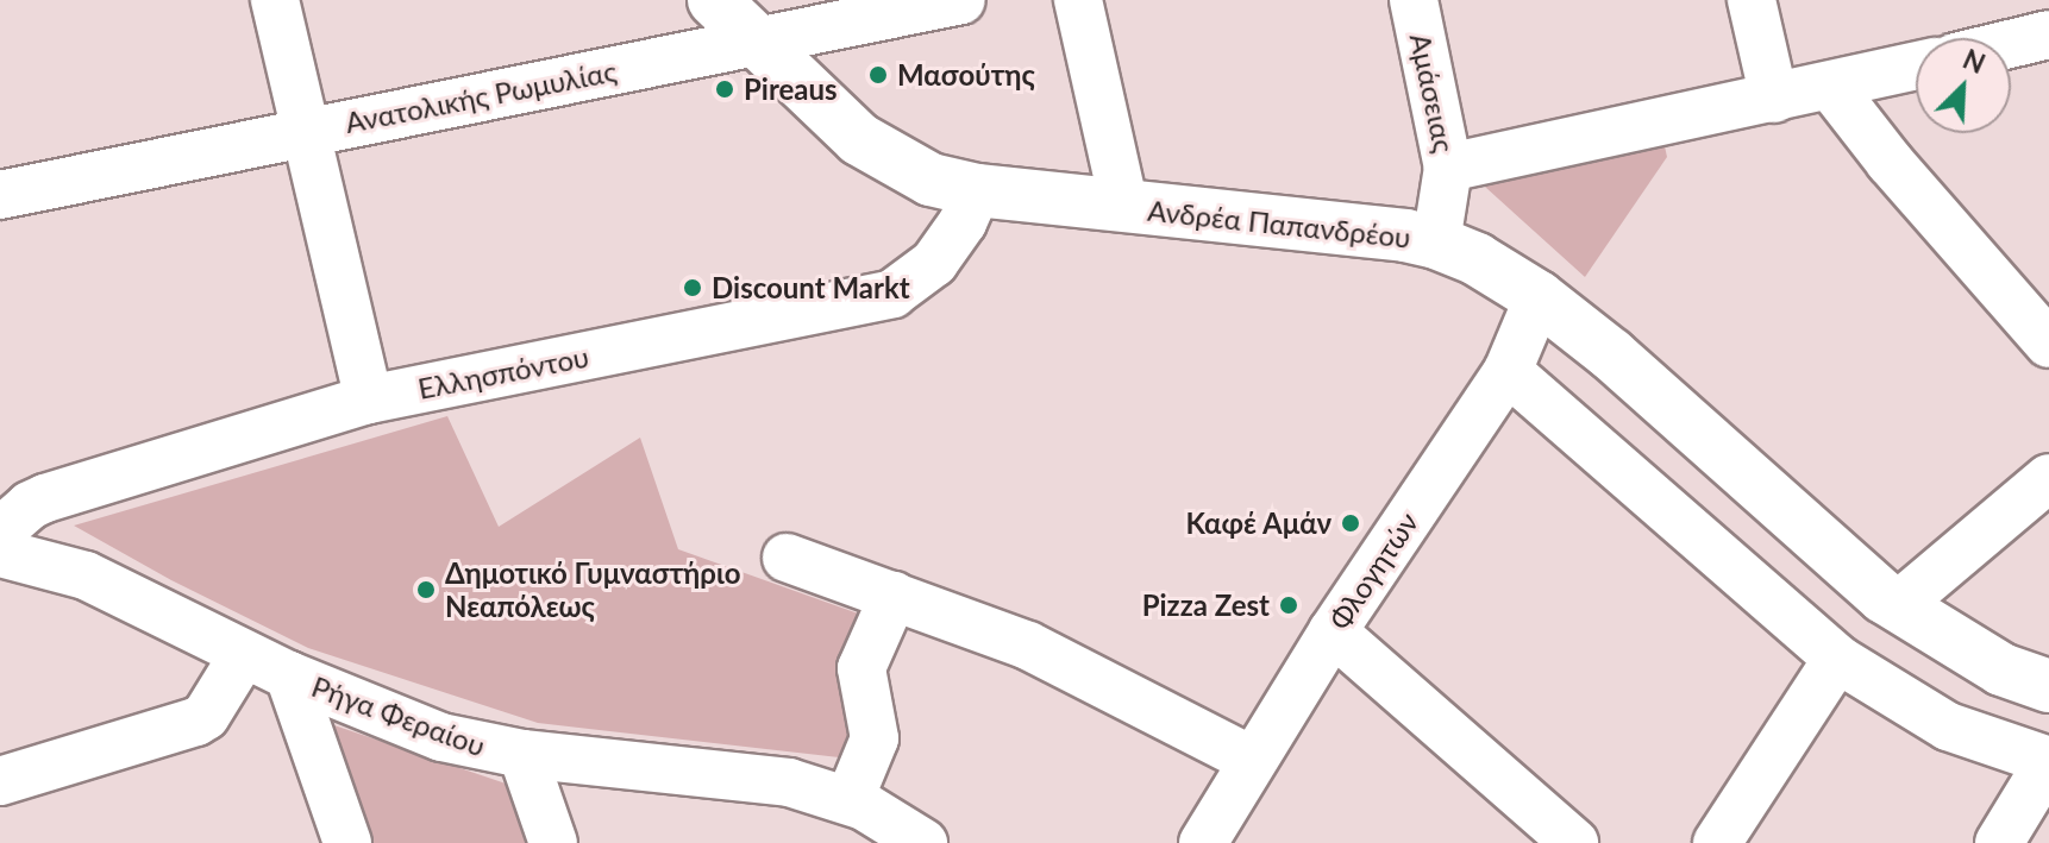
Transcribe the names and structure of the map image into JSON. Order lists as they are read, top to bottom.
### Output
{
  "streets": {
    "main road": ["Ανδρέα Παπανδρέου"],
    "street": [
      "Αμάσειας",
      "Ανατολικής Ρωμυλίας",
      "Ελλησπόντου",
      "Φλογητών",
      "Ρήγα Φεραίου"
    ]
  },
  "crossings": [
    ["Αμάσειας", "Ανδρέα Παπανδρέου"],
    ["Ανατολικής Ρωμυλίας", "Ανδρέα Παπανδρέου"],
    ["Ανδρέα Παπανδρέου", "Ελλησπόντου"],
    ["Ανδρέα Παπανδρέου", "Φλογητών"]
  ],
  "places": [
    "Μασούτης",
    "Pireaus",
    "Discount Markt",
    "Καφέ Αμάν",
    "Δημοτικό Γυμναστήριο Νεαπόλεως",
    "Pizza Zest"
  ],
  "north": "top right"
}
